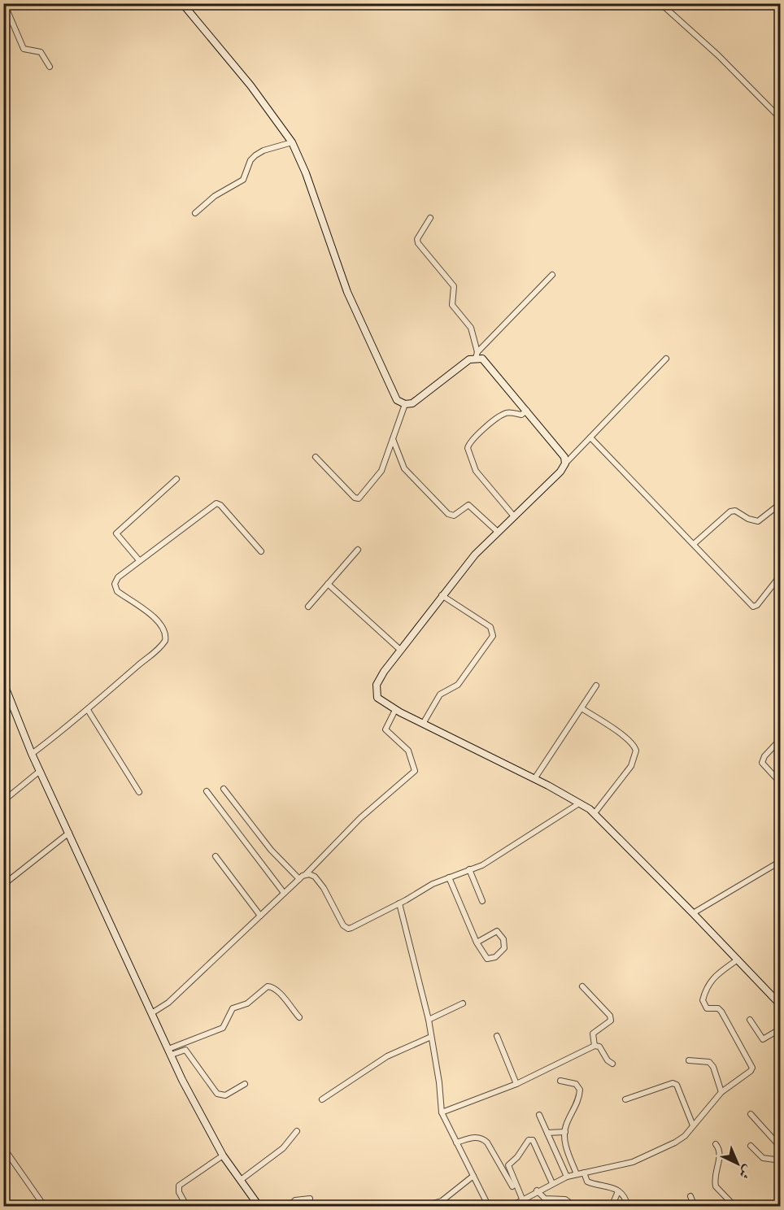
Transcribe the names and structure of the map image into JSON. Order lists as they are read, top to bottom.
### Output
{
  "north": "bottom right"
}
